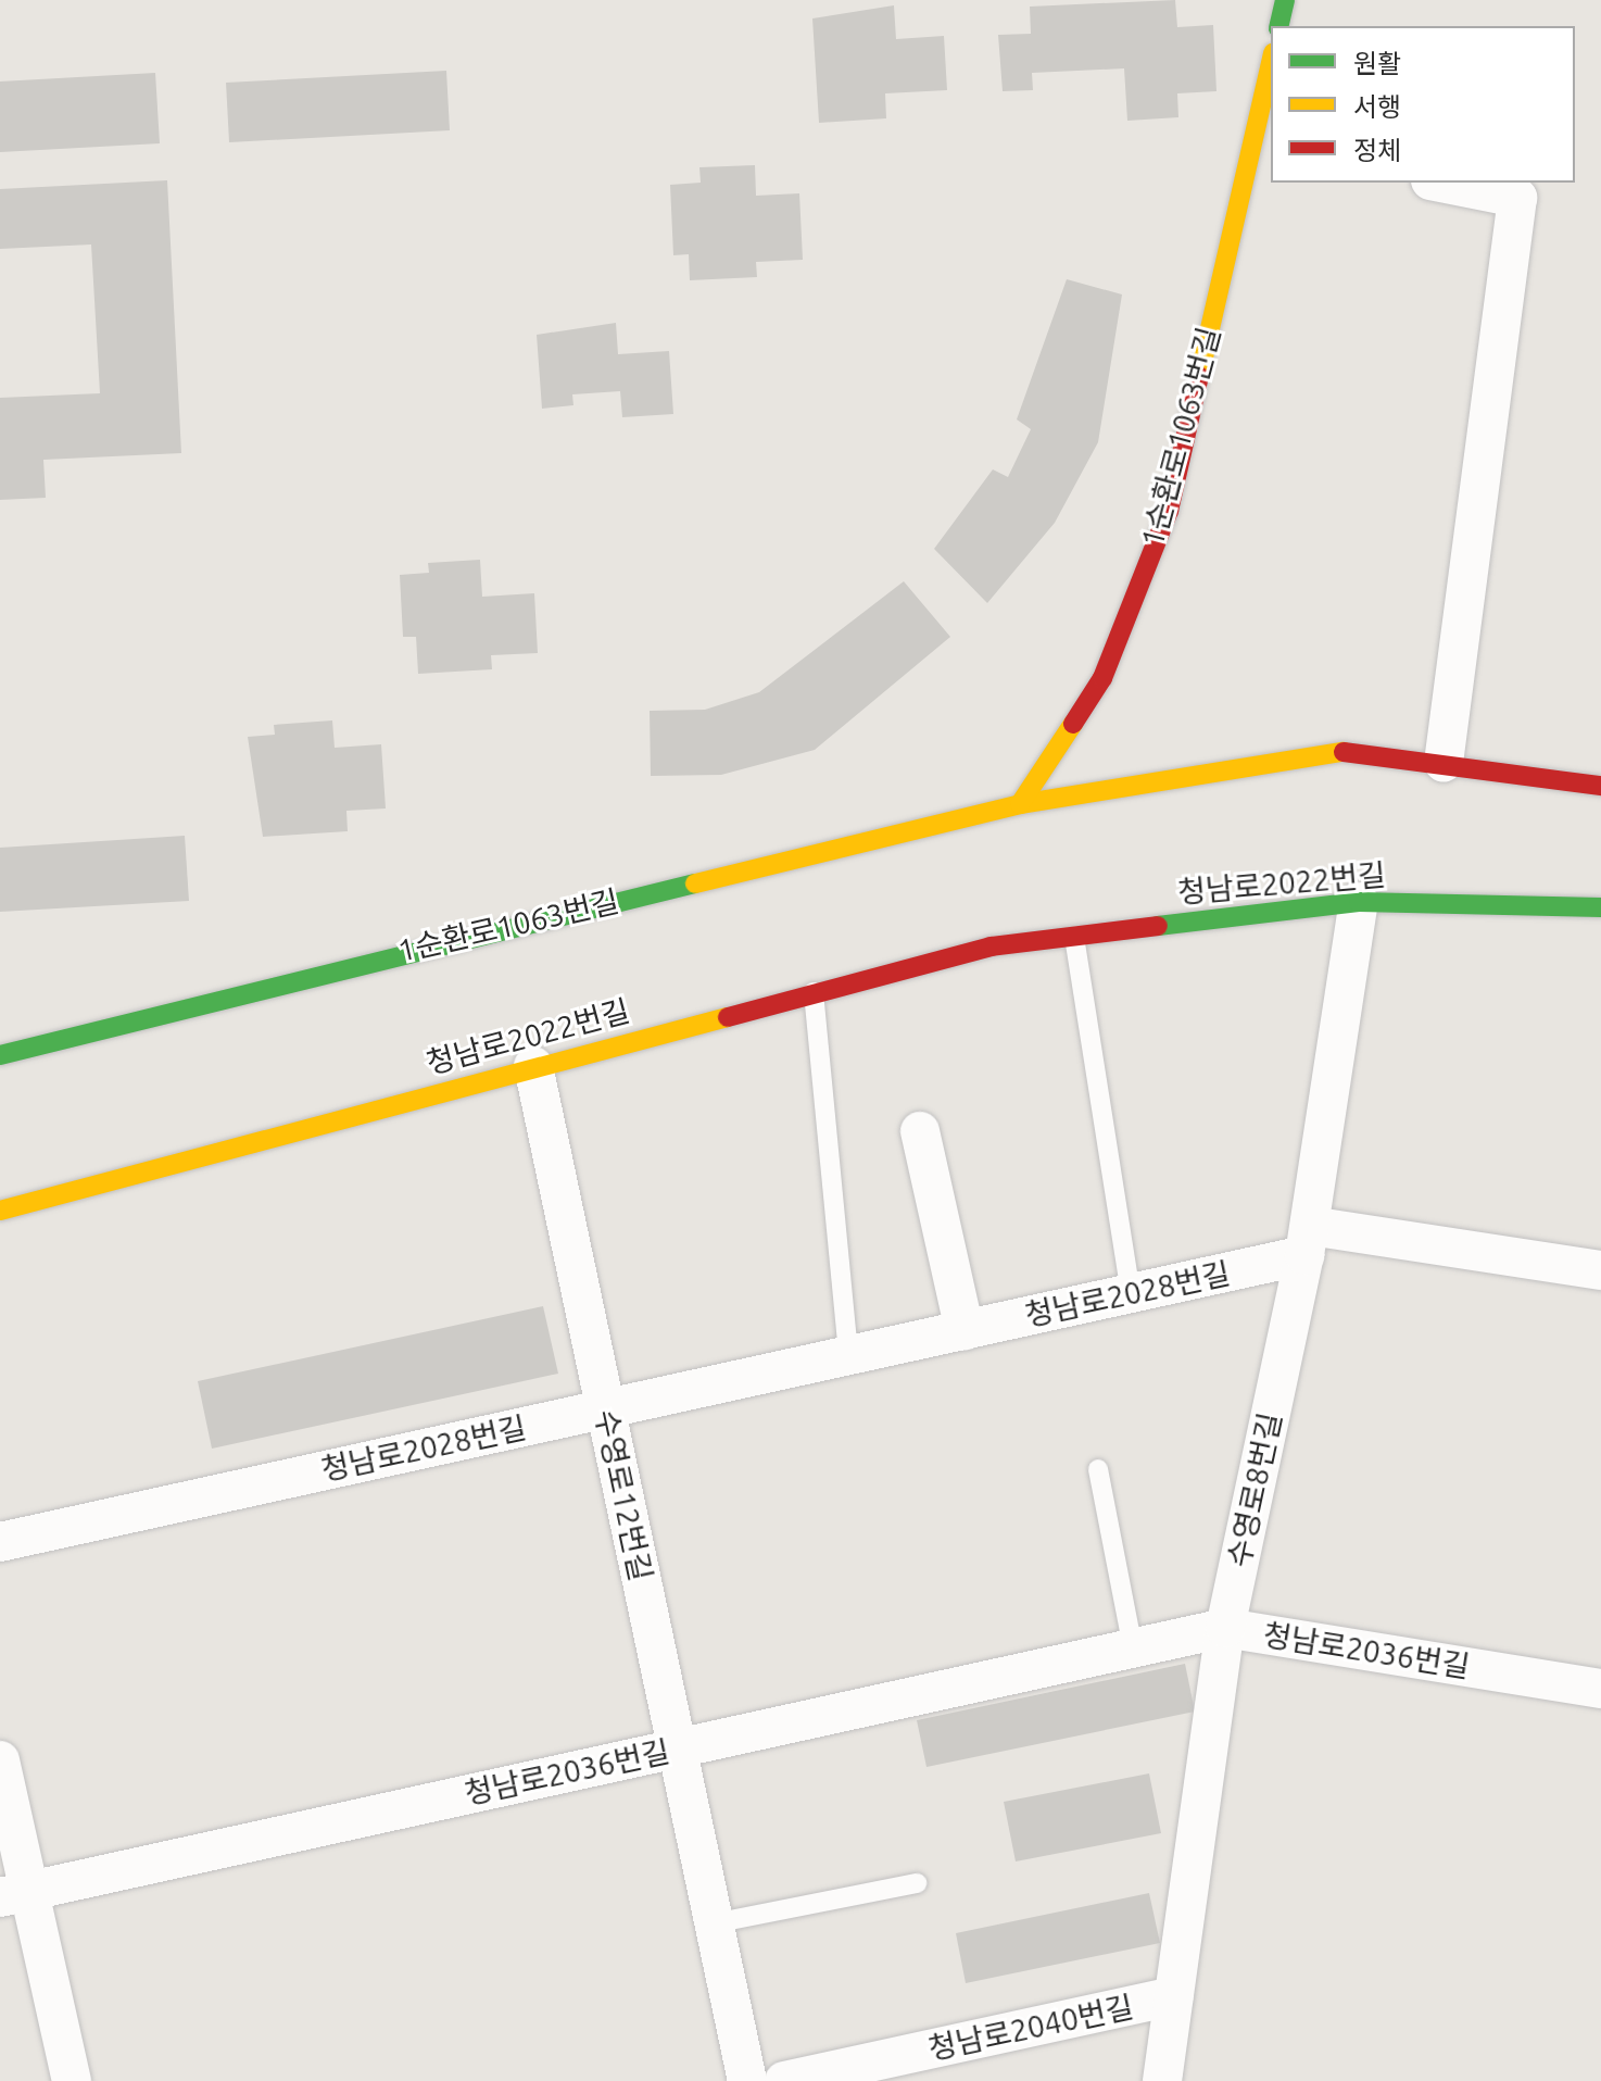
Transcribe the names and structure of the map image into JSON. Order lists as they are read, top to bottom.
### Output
{
  "streets": {
    "street": [
      "1순환로1063번길",
      "청남로2022번길",
      "청남로2028번길",
      "수영로8번길",
      "수영로12번길",
      "청남로2036번길",
      "청남로2040번길"
    ]
  },
  "crossings": [
    ["청남로2022번길", "수영로8번길"],
    ["청남로2022번길", "수영로12번길"],
    ["청남로2028번길", "수영로8번길"],
    ["청남로2028번길", "수영로12번길"],
    ["수영로8번길", "청남로2036번길"],
    ["수영로8번길", "청남로2040번길"],
    ["수영로12번길", "청남로2036번길"]
  ],
  "legend": ["원활", "서행", "정체"]
}
